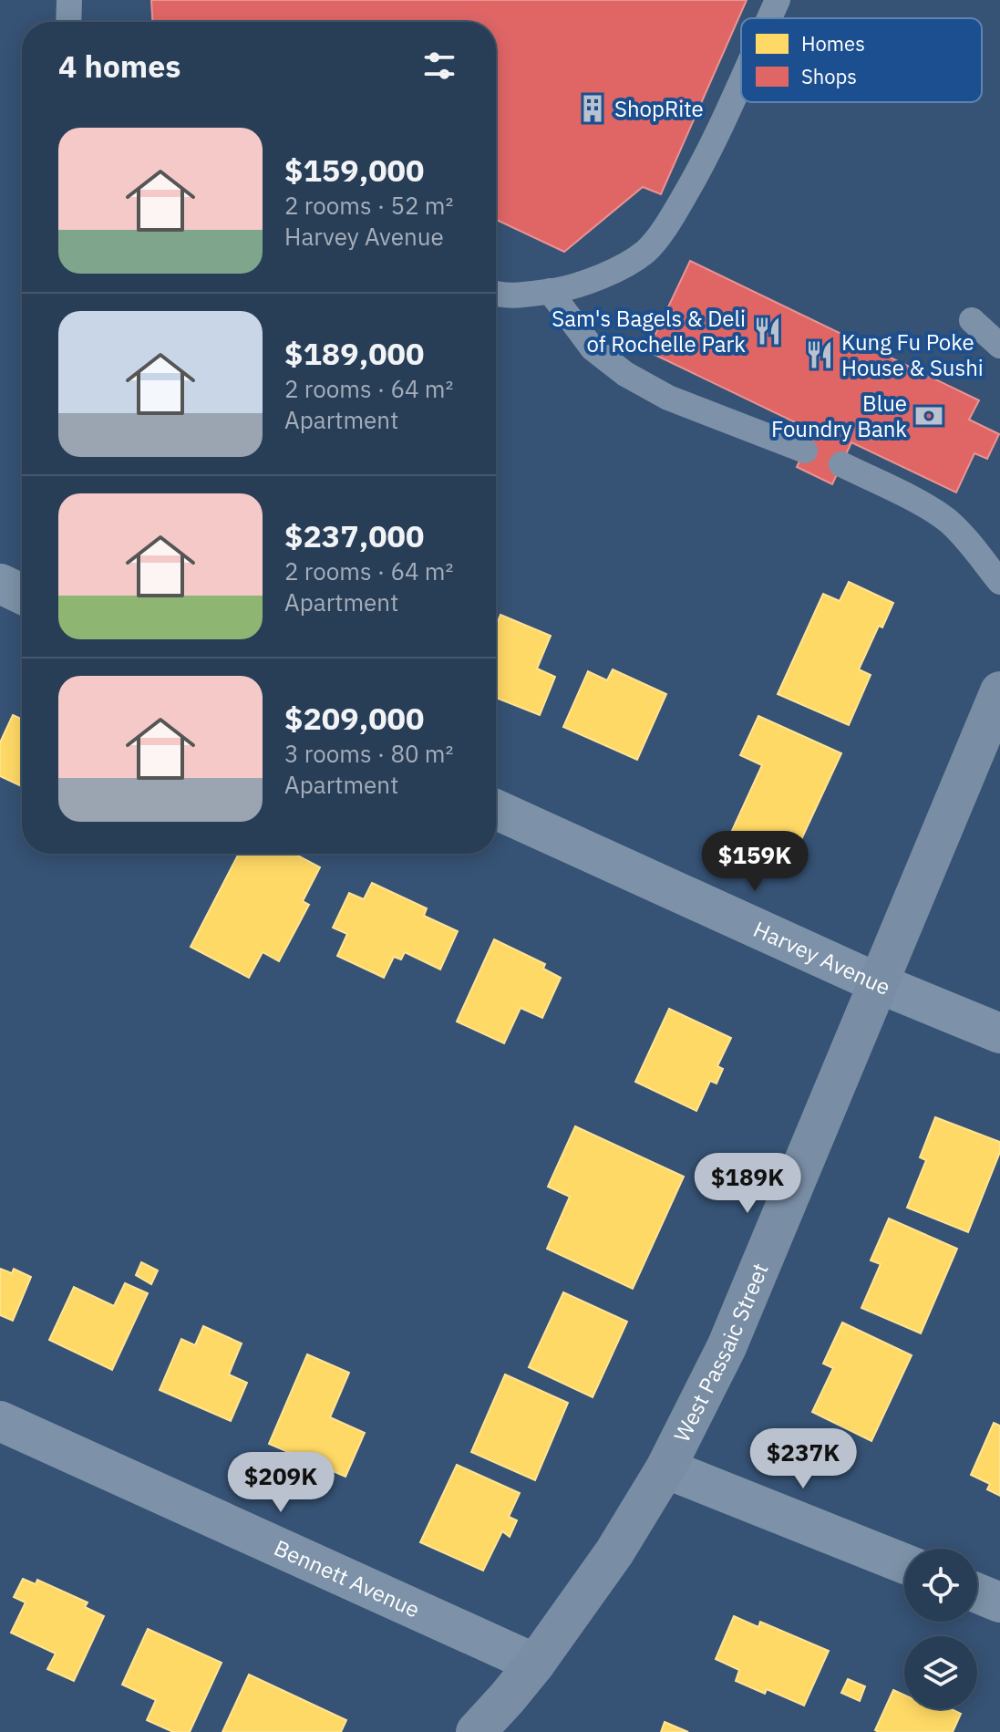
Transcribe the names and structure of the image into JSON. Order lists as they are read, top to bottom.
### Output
{
  "streets": {
    "main road": ["West Passaic Street"],
    "street": ["Harvey Avenue", "Bennett Avenue"]
  },
  "crossings": [
    ["Harvey Avenue", "West Passaic Street"],
    ["West Passaic Street", "Bennett Avenue"]
  ],
  "places": {
    "building": ["ShopRite"],
    "restaurant": ["Sam's Bagels & Deli of Rochelle Park", "Kung Fu Poke House & Sushi"],
    "bank": ["Blue Foundry Bank"]
  },
  "legend": ["Homes", "Shops"],
  "page": {
    "heading": "4 homes",
    "list": [
      {
        "name": "$159,000",
        "note": "2 rooms · 52 m² · Harvey Avenue"
      },
      {
        "name": "$189,000",
        "note": "2 rooms · 64 m² · Apartment"
      },
      {
        "name": "$237,000",
        "note": "2 rooms · 64 m² · Apartment"
      },
      {
        "name": "$209,000",
        "note": "3 rooms · 80 m² · Apartment"
      }
    ],
    "price": [
      "$159K",
      "$189K",
      "$237K",
      "$209K"
    ]
  }
}
